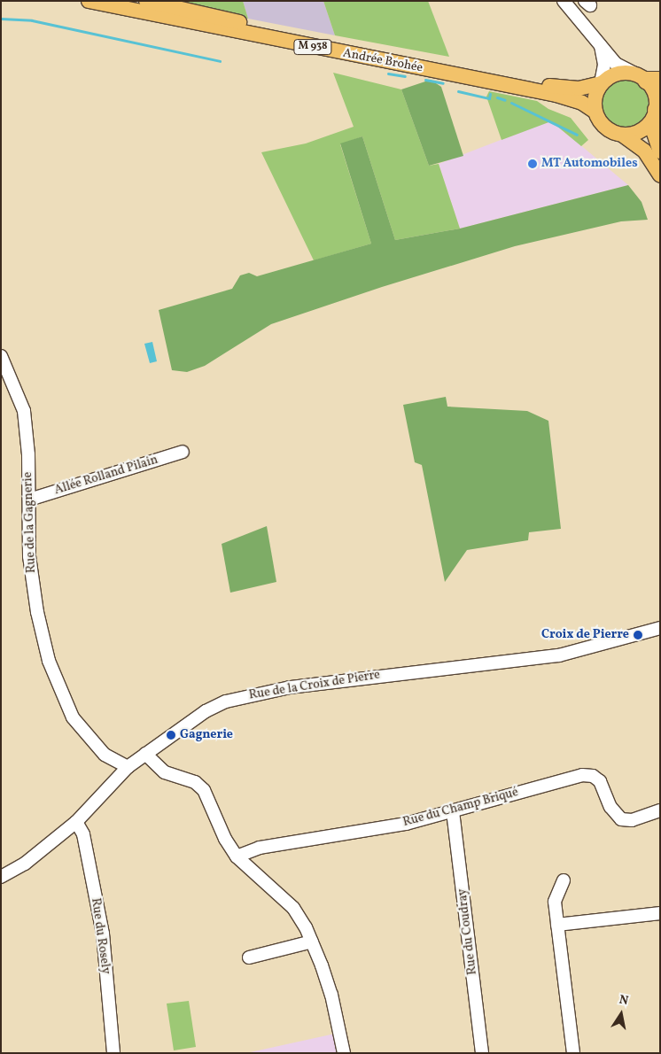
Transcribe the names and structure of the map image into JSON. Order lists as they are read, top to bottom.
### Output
{
  "streets": {
    "main road": ["M 938", "Andrée Brohée"],
    "street": [
      "Allée Rolland Pilain",
      "Rue de la Gagnerie",
      "Rue de la Croix de Pierre",
      "Rue du Champ Briqué",
      "Rue du Coudray",
      "Rue du Rosely"
    ]
  },
  "crossings": [
    ["M 938", "Andrée Brohée"],
    ["Allée Rolland Pilain", "Rue de la Gagnerie"],
    ["Rue de la Gagnerie", "Rue de la Croix de Pierre"],
    ["Rue de la Croix de Pierre", "Rue du Rosely"],
    ["Rue du Champ Briqué", "Rue du Coudray"]
  ],
  "places": ["MT Automobiles", "Croix de Pierre", "Gagnerie"],
  "north": "top"
}
